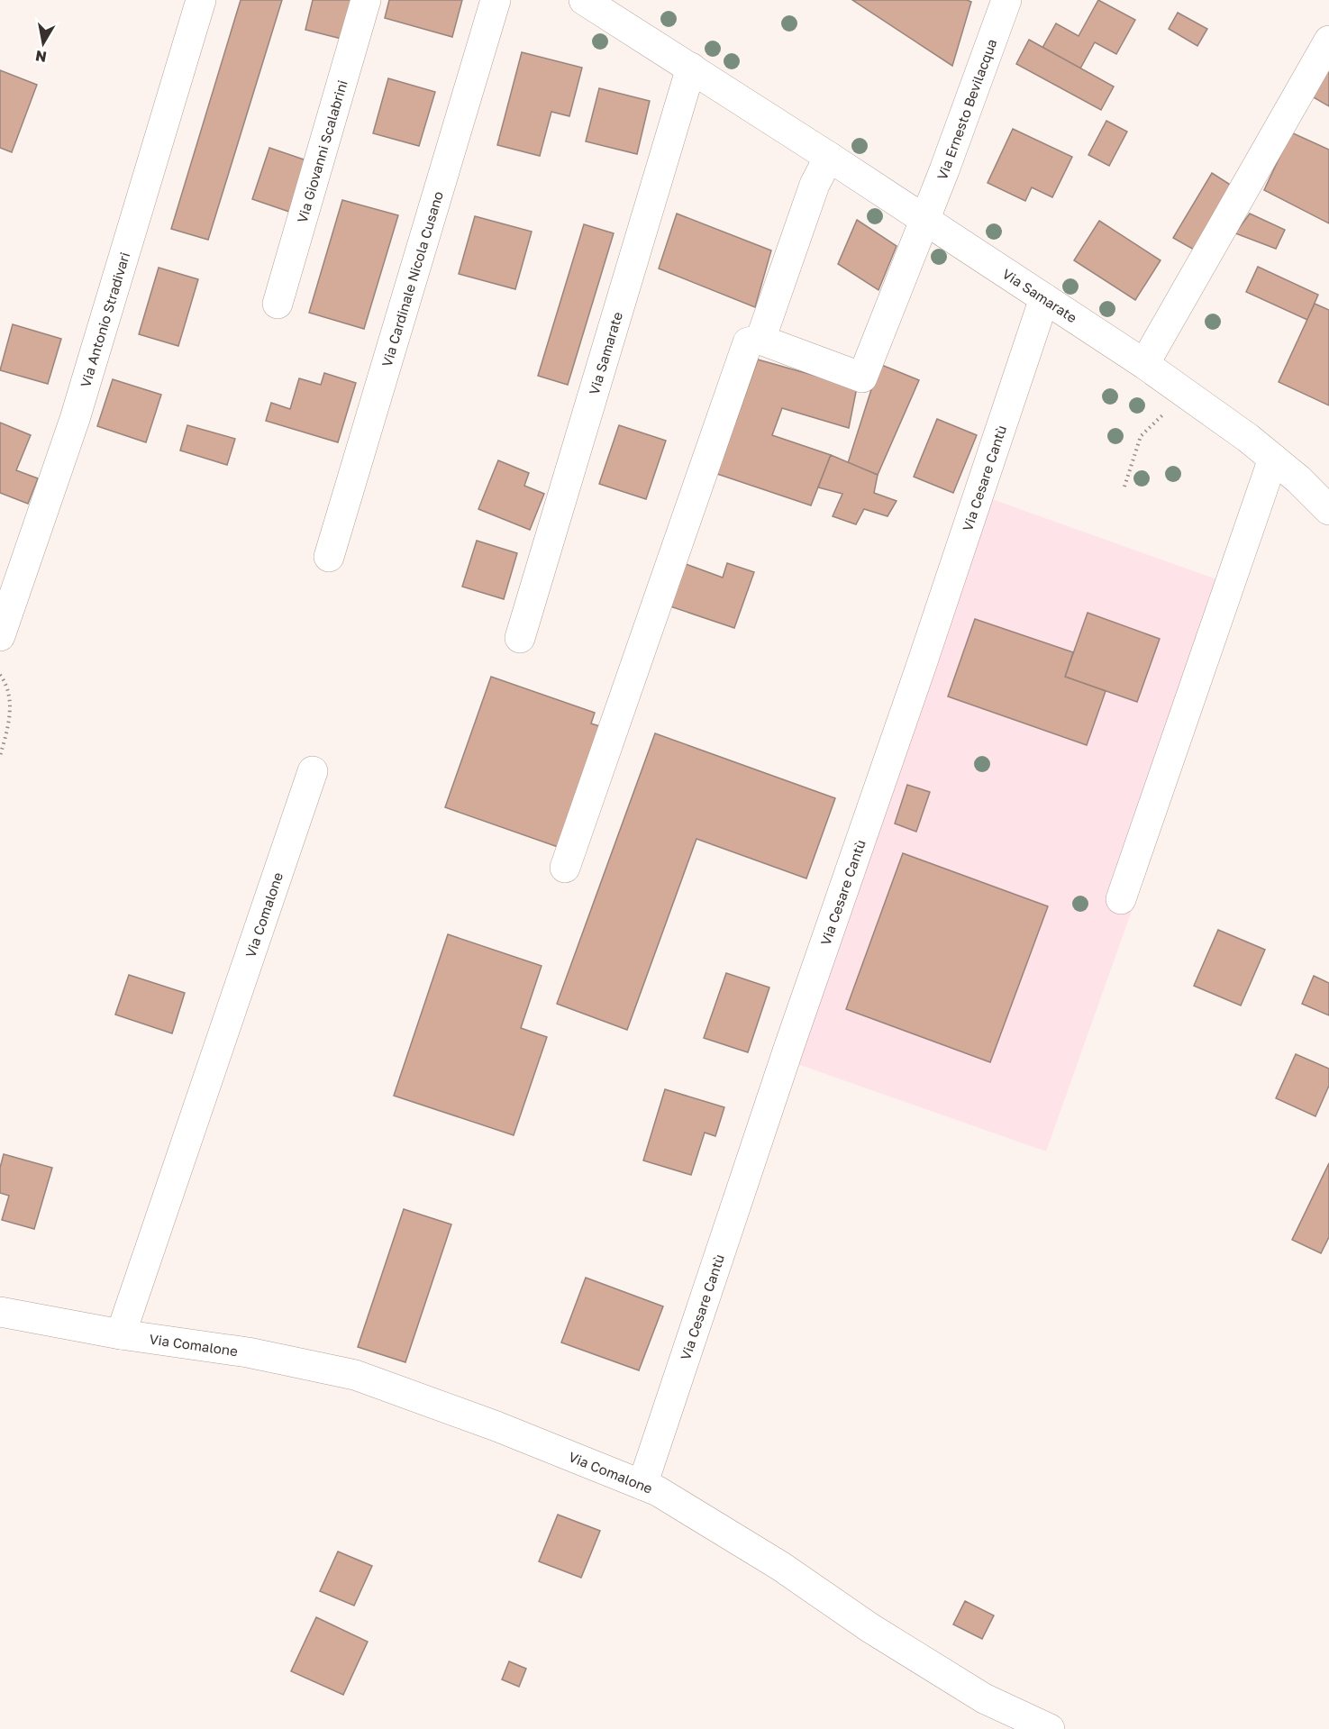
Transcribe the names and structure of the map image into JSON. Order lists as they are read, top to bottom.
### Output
{
  "streets": {
    "street": [
      "Via Ernesto Bevilacqua",
      "Via Giovanni Scalabrini",
      "Via Cardinale Nicola Cusano",
      "Via Samarate",
      "Via Antonio Stradivari",
      "Via Cesare Cantù",
      "Via Comalone"
    ]
  },
  "crossings": [
    ["Via Ernesto Bevilacqua", "Via Samarate"],
    ["Via Samarate", "Via Cesare Cantù"],
    ["Via Cesare Cantù", "Via Comalone"]
  ],
  "north": "bottom"
}
